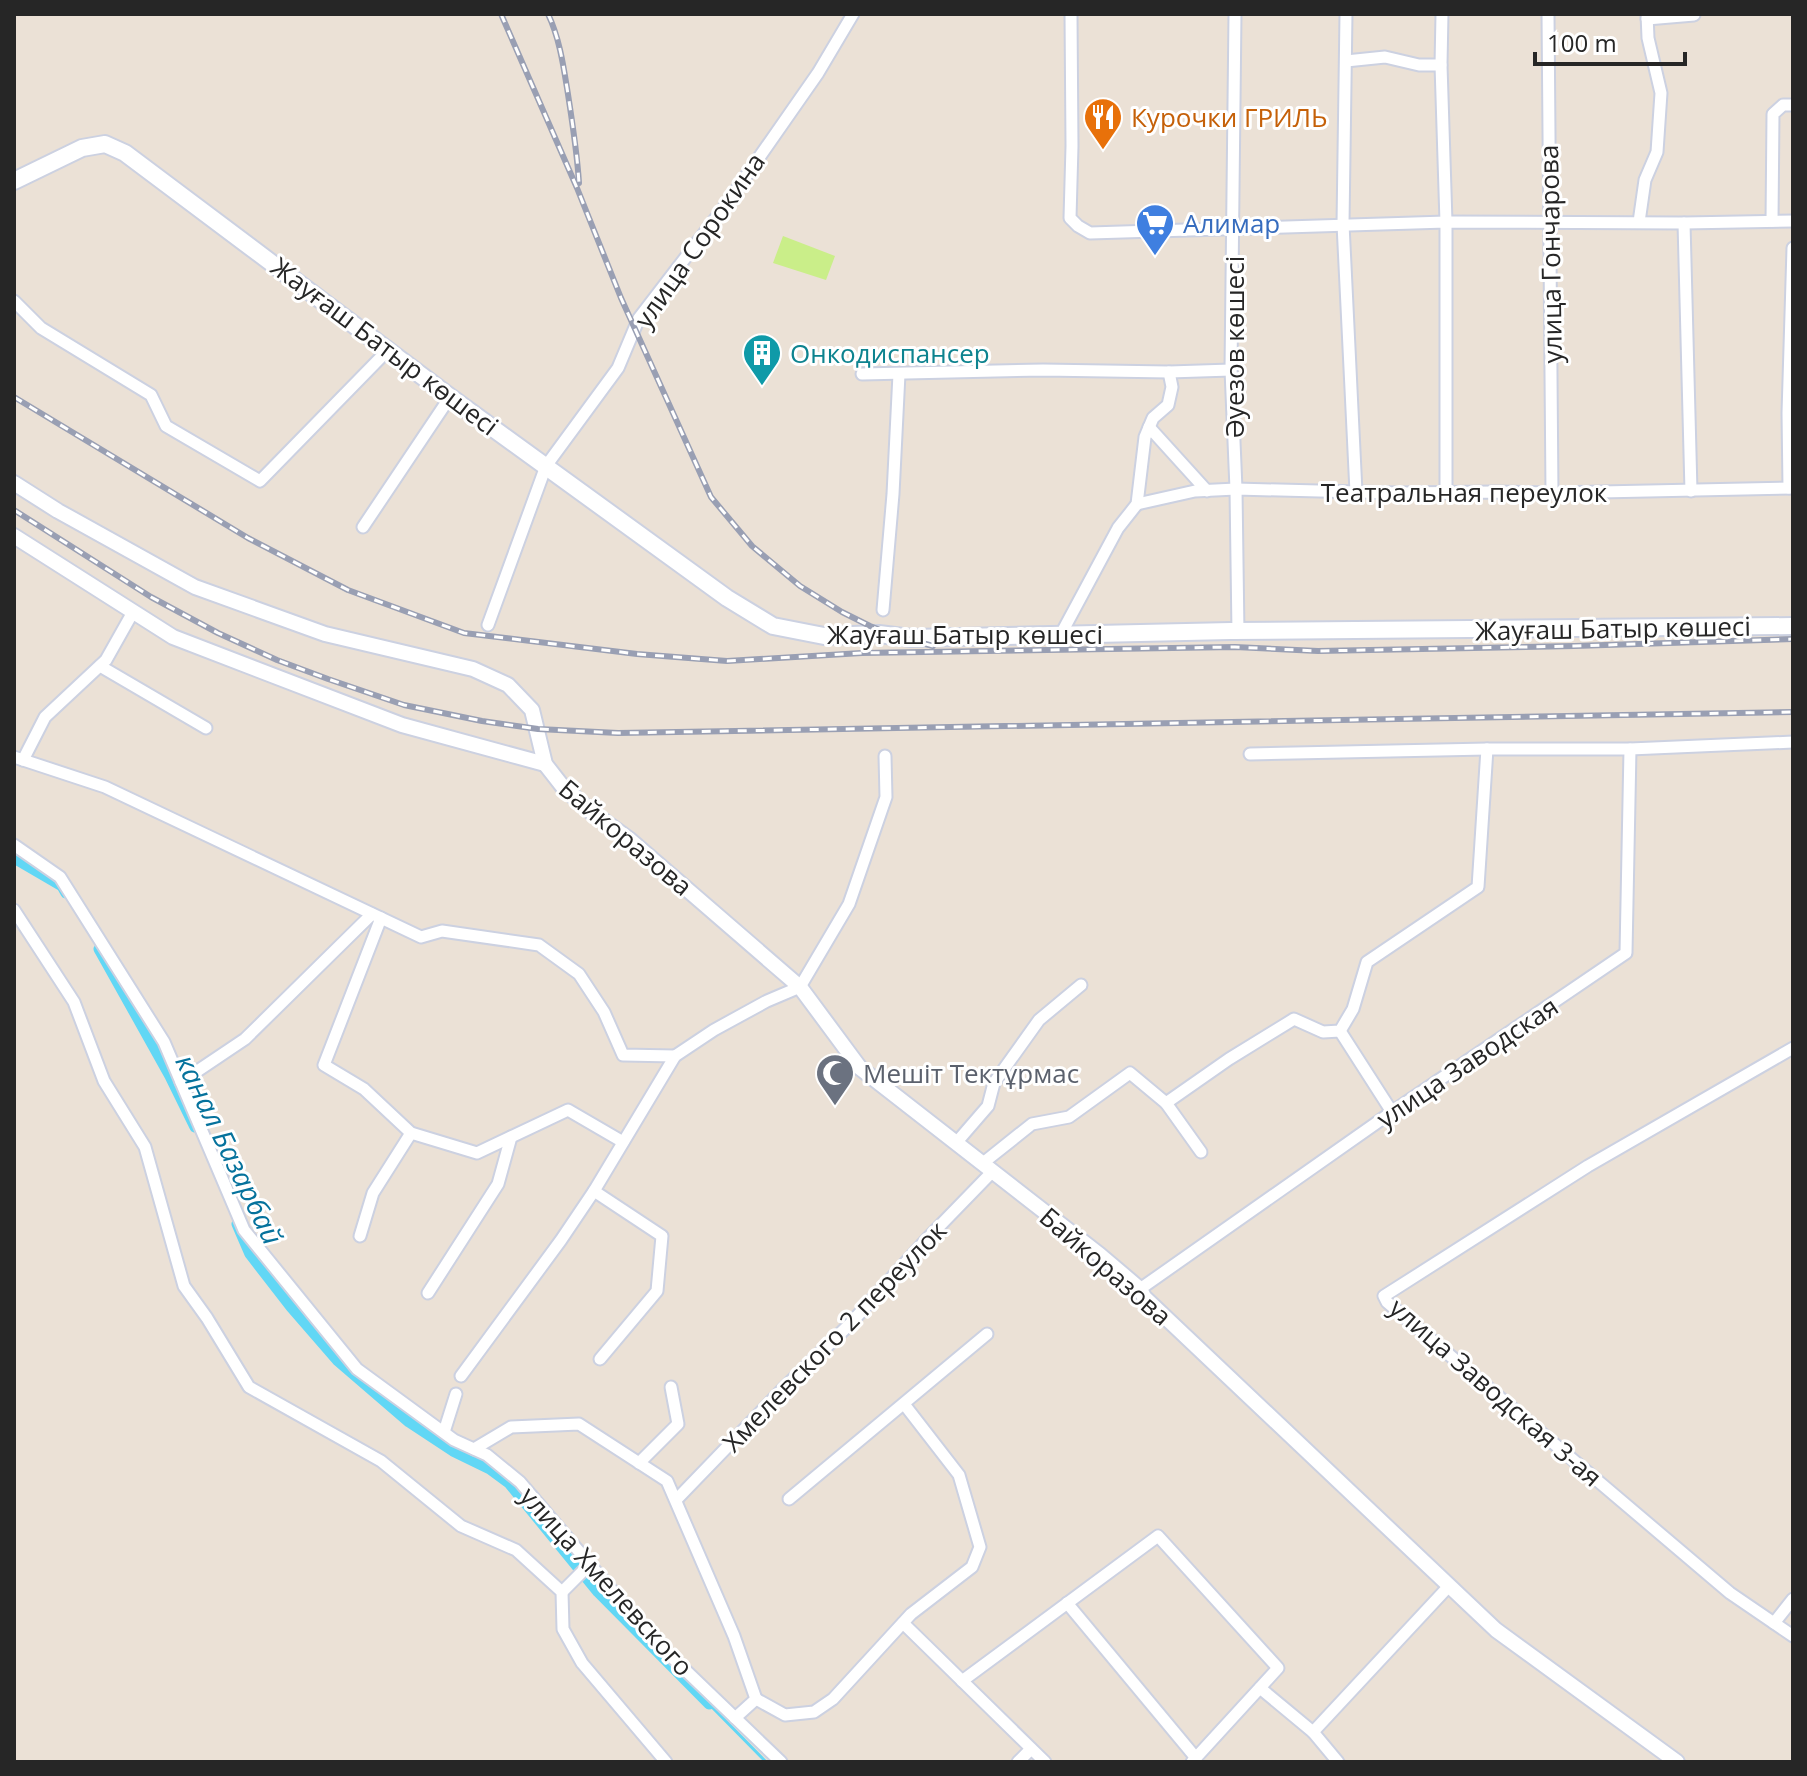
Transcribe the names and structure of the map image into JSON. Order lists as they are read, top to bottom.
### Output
{
  "streets": {
    "main road": ["Жауғаш Батыр көшесі"],
    "street": [
      "улица Сорокина",
      "улица Гончарова",
      "Әуезов көшесі",
      "Театральная переулок",
      "Байкоразова",
      "улица Заводская",
      "Хмелевского 2 переулок",
      "улица Заводская 3-ая",
      "улица Хмелевского"
    ]
  },
  "crossings": [
    ["улица Сорокина", "Жауғаш Батыр көшесі"],
    ["улица Гончарова", "Театральная переулок"],
    ["Жауғаш Батыр көшесі", "Әуезов көшесі"],
    ["Әуезов көшесі", "Театральная переулок"],
    ["Байкоразова", "улица Заводская"],
    ["Байкоразова", "Хмелевского 2 переулок"]
  ],
  "water": ["канал Базарбай"],
  "places": {
    "restaurant": ["Курочки ГРИЛЬ"],
    "supermarket": ["Алимар"],
    "building": ["Онкодиспансер"],
    "mosque": ["Мешіт Тектұрмас"]
  },
  "scale_bar": "100 m"
}
